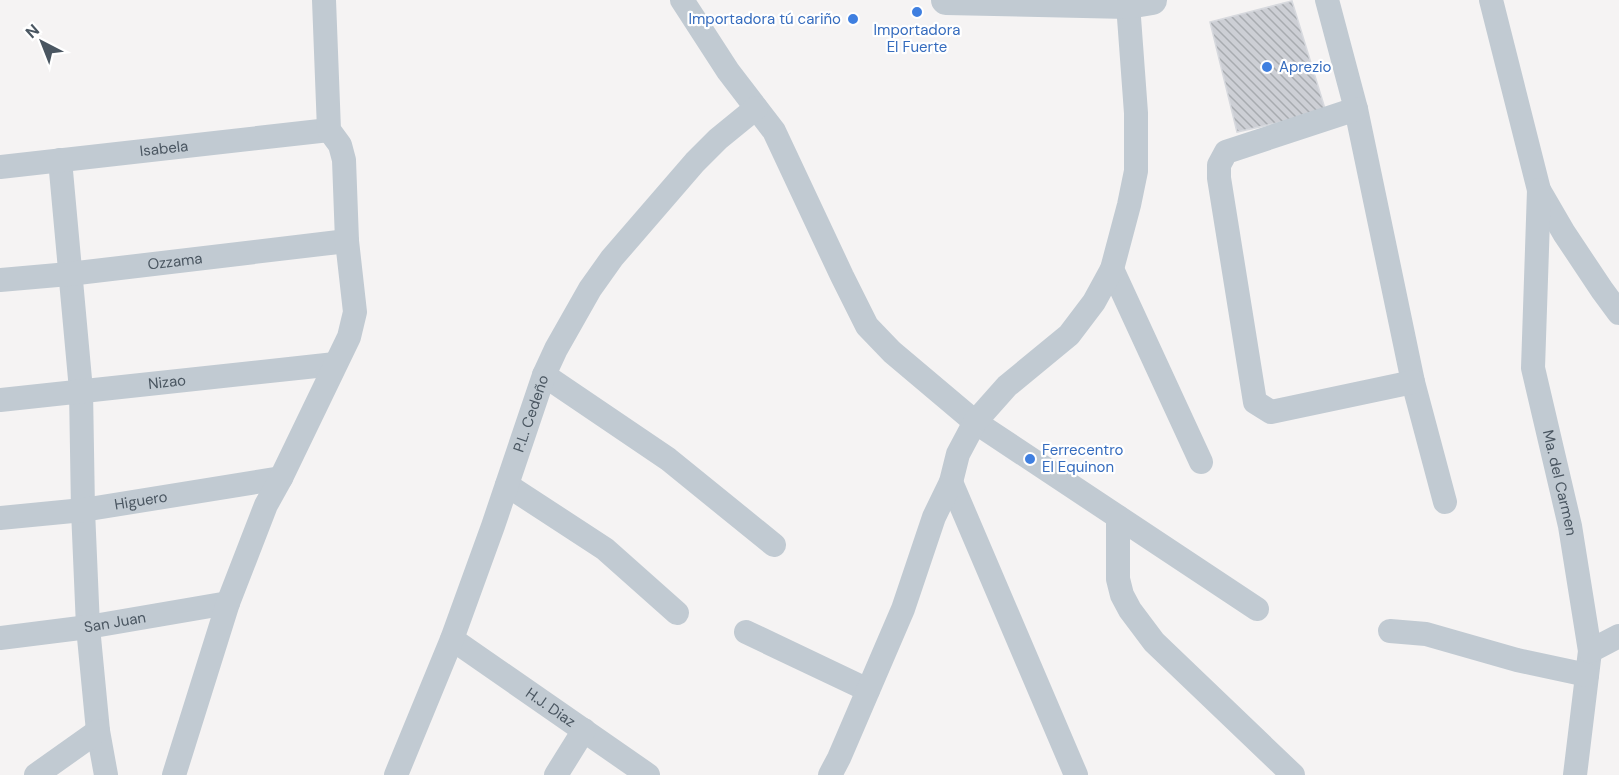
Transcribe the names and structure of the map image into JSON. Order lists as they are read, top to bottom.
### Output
{
  "streets": {
    "street": [
      "Isabela",
      "Ozzama",
      "Nizao",
      "P.L. Cedeño",
      "Ma. del Carmen",
      "Higuero",
      "San Juan",
      "H.J. Diaz"
    ]
  },
  "crossings": [
    ["P.L. Cedeño", "H.J. Diaz"]
  ],
  "places": [
    "Importadora El Fuerte",
    "Importadora tú cariño",
    "Aprezio",
    "Ferrecentro El Equinon"
  ],
  "north": "top left"
}
